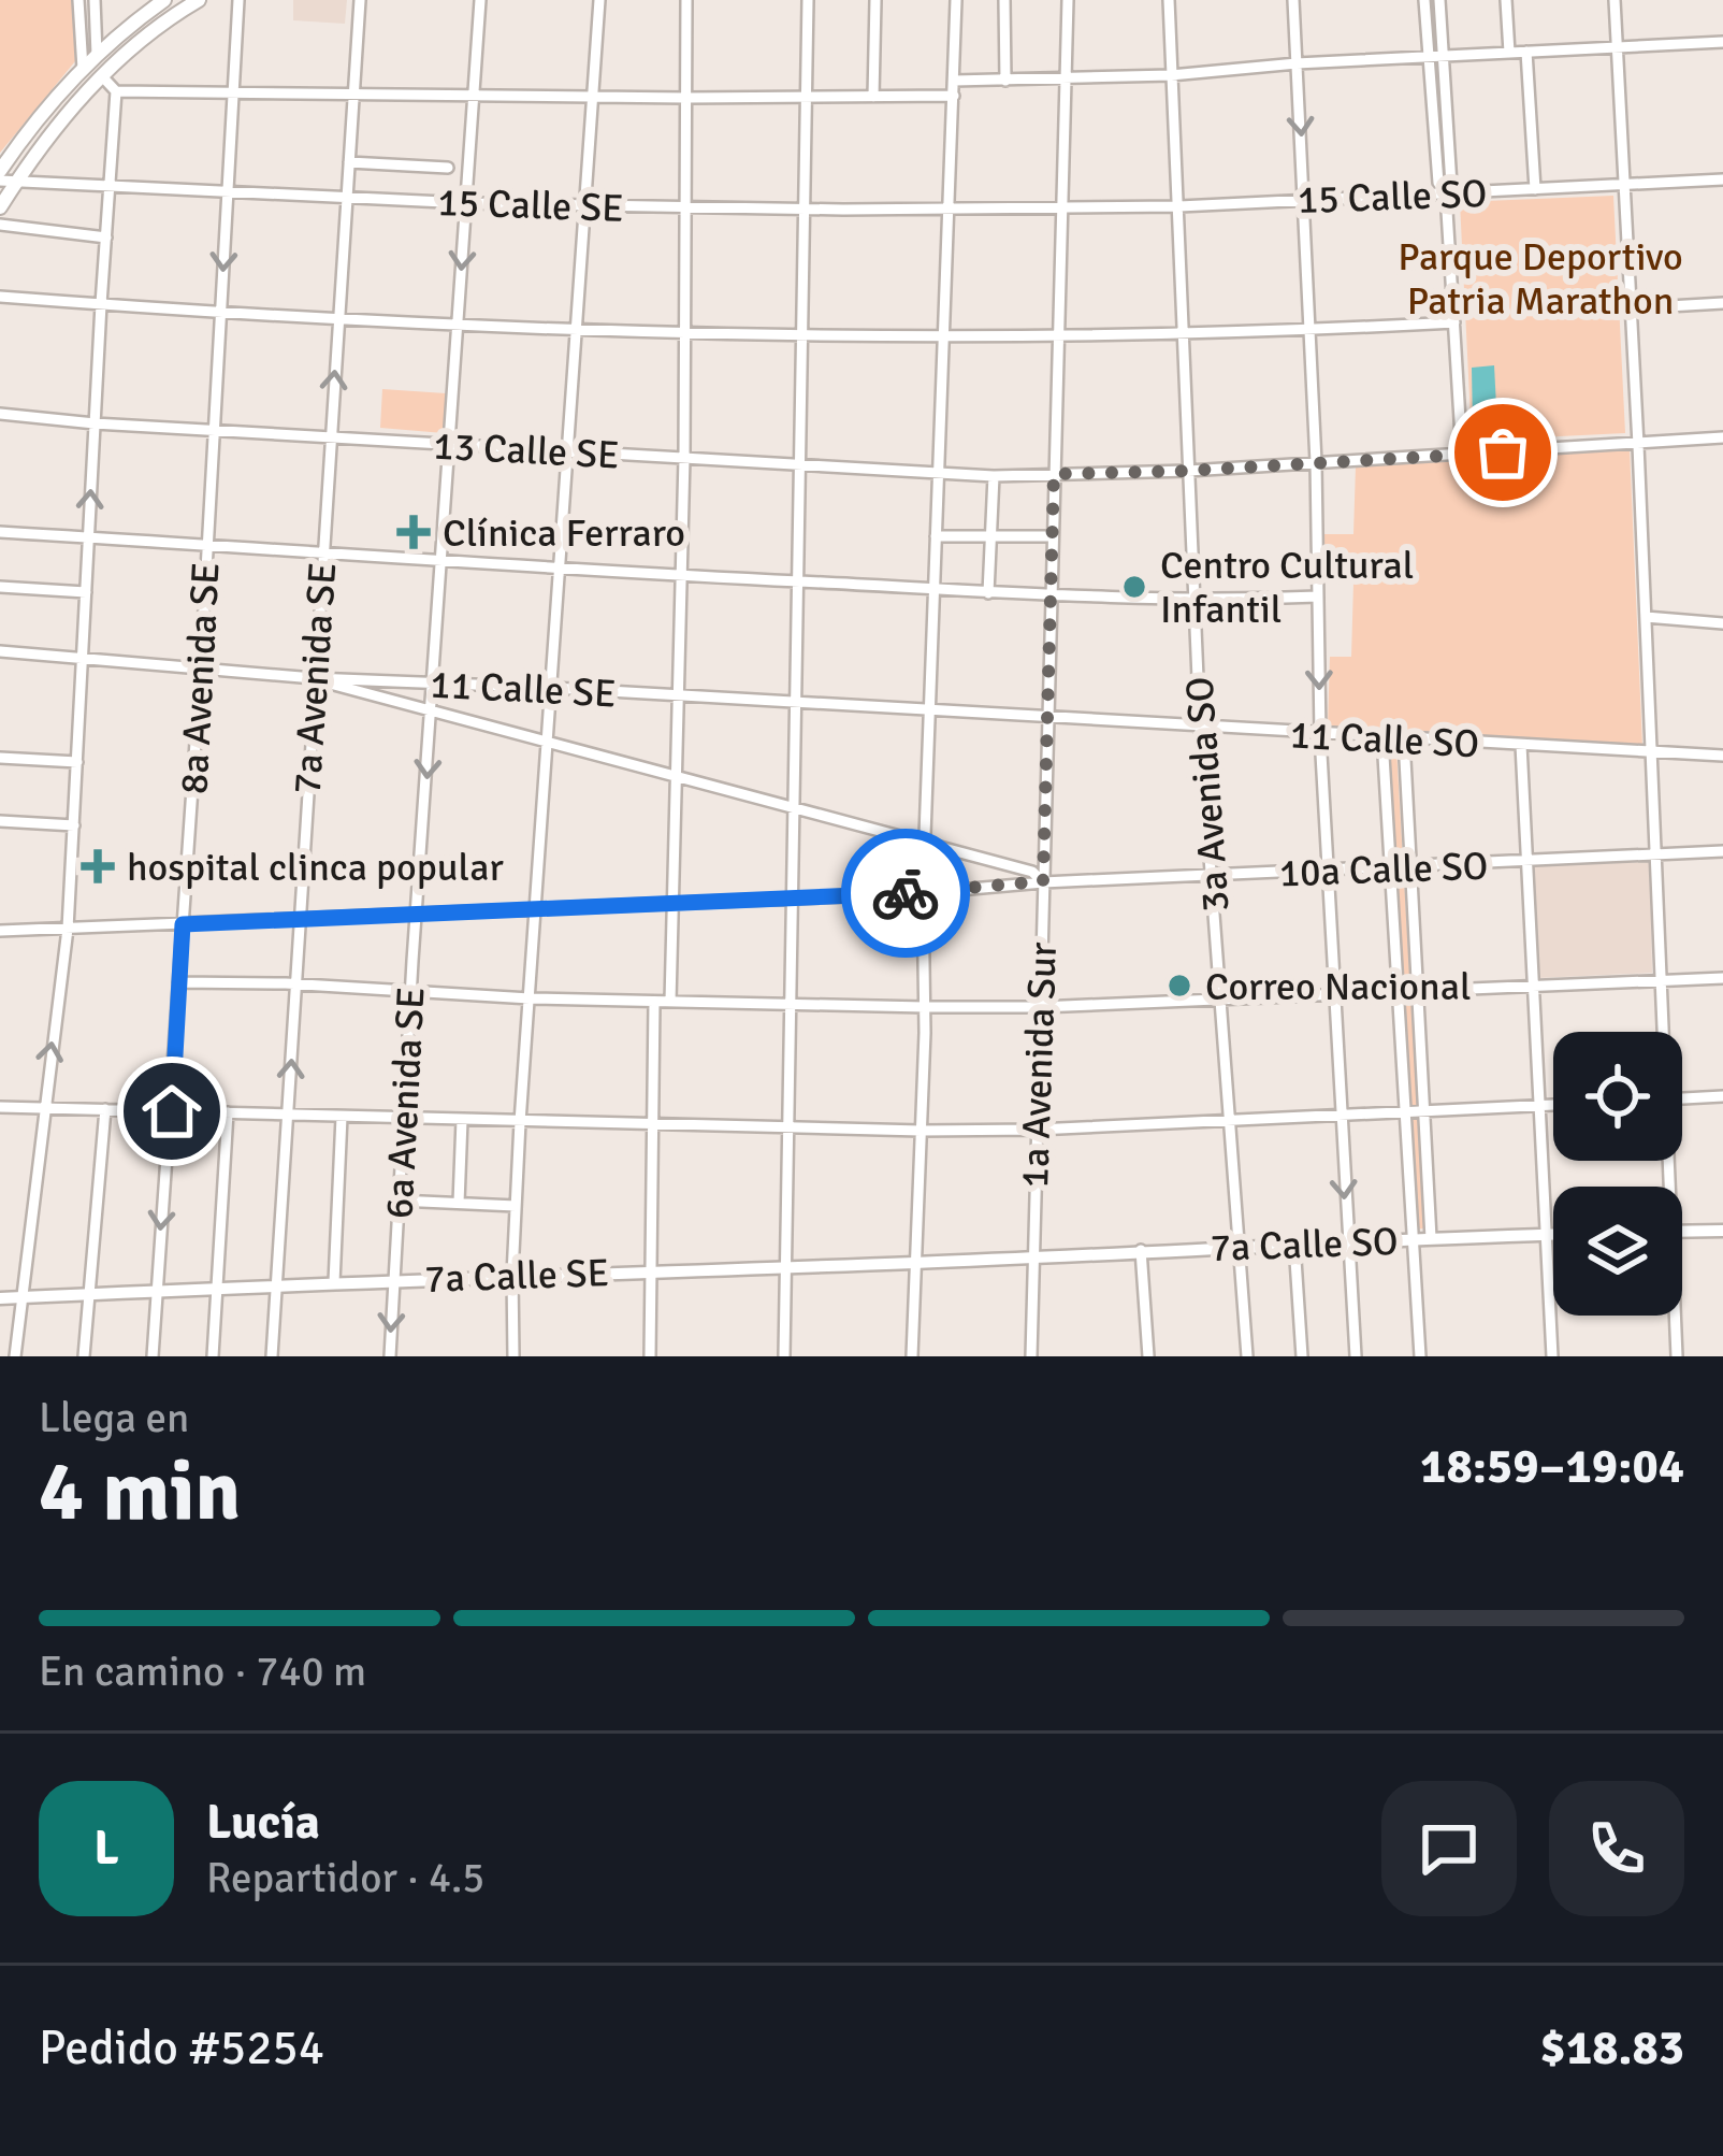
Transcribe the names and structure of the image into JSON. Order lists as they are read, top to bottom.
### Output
{
  "streets": {
    "main road": ["7a Calle SO", "7a Calle SE"],
    "street": [
      "15 Calle SO",
      "15 Calle SE",
      "13 Calle SE",
      "8a Avenida SE",
      "7a Avenida SE",
      "11 Calle SE",
      "11 Calle SO",
      "3a Avenida SO",
      "10a Calle SO",
      "1a Avenida Sur",
      "6a Avenida SE"
    ]
  },
  "crossings": [
    ["15 Calle SO", "15 Calle SE"],
    ["15 Calle SO", "3a Avenida SO"],
    ["15 Calle SO", "1a Avenida Sur"],
    ["15 Calle SE", "8a Avenida SE"],
    ["15 Calle SE", "7a Avenida SE"],
    ["15 Calle SE", "1a Avenida Sur"],
    ["15 Calle SE", "6a Avenida SE"],
    ["13 Calle SE", "8a Avenida SE"],
    ["13 Calle SE", "7a Avenida SE"],
    ["13 Calle SE", "3a Avenida SO"],
    ["13 Calle SE", "1a Avenida Sur"],
    ["13 Calle SE", "6a Avenida SE"],
    ["8a Avenida SE", "11 Calle SE"],
    ["8a Avenida SE", "10a Calle SO"],
    ["8a Avenida SE", "7a Calle SE"],
    ["7a Avenida SE", "11 Calle SE"],
    ["7a Avenida SE", "10a Calle SO"],
    ["7a Avenida SE", "7a Calle SE"],
    ["11 Calle SE", "11 Calle SO"],
    ["11 Calle SE", "1a Avenida Sur"],
    ["11 Calle SE", "6a Avenida SE"],
    ["11 Calle SO", "3a Avenida SO"],
    ["11 Calle SO", "1a Avenida Sur"],
    ["3a Avenida SO", "10a Calle SO"],
    ["3a Avenida SO", "7a Calle SO"],
    ["10a Calle SO", "1a Avenida Sur"],
    ["10a Calle SO", "6a Avenida SE"],
    ["1a Avenida Sur", "7a Calle SO"],
    ["1a Avenida Sur", "7a Calle SE"],
    ["6a Avenida SE", "7a Calle SE"],
    ["7a Calle SO", "7a Calle SE"]
  ],
  "parks": ["Parque Deportivo Patria Marathon"],
  "places": {
    "health": ["Clínica Ferraro", "hospital clinca popular"],
    "other": ["Centro Cultural Infantil", "Correo Nacional"]
  },
  "page": {
    "heading": ["4 min", "Llega en", "18:59–19:04"],
    "panel": [
      "Lucía",
      "Repartidor · 4.5",
      "Pedido #5254",
      "$18.83"
    ],
    "bar": "En camino · 740 m",
    "round": "L"
  }
}
